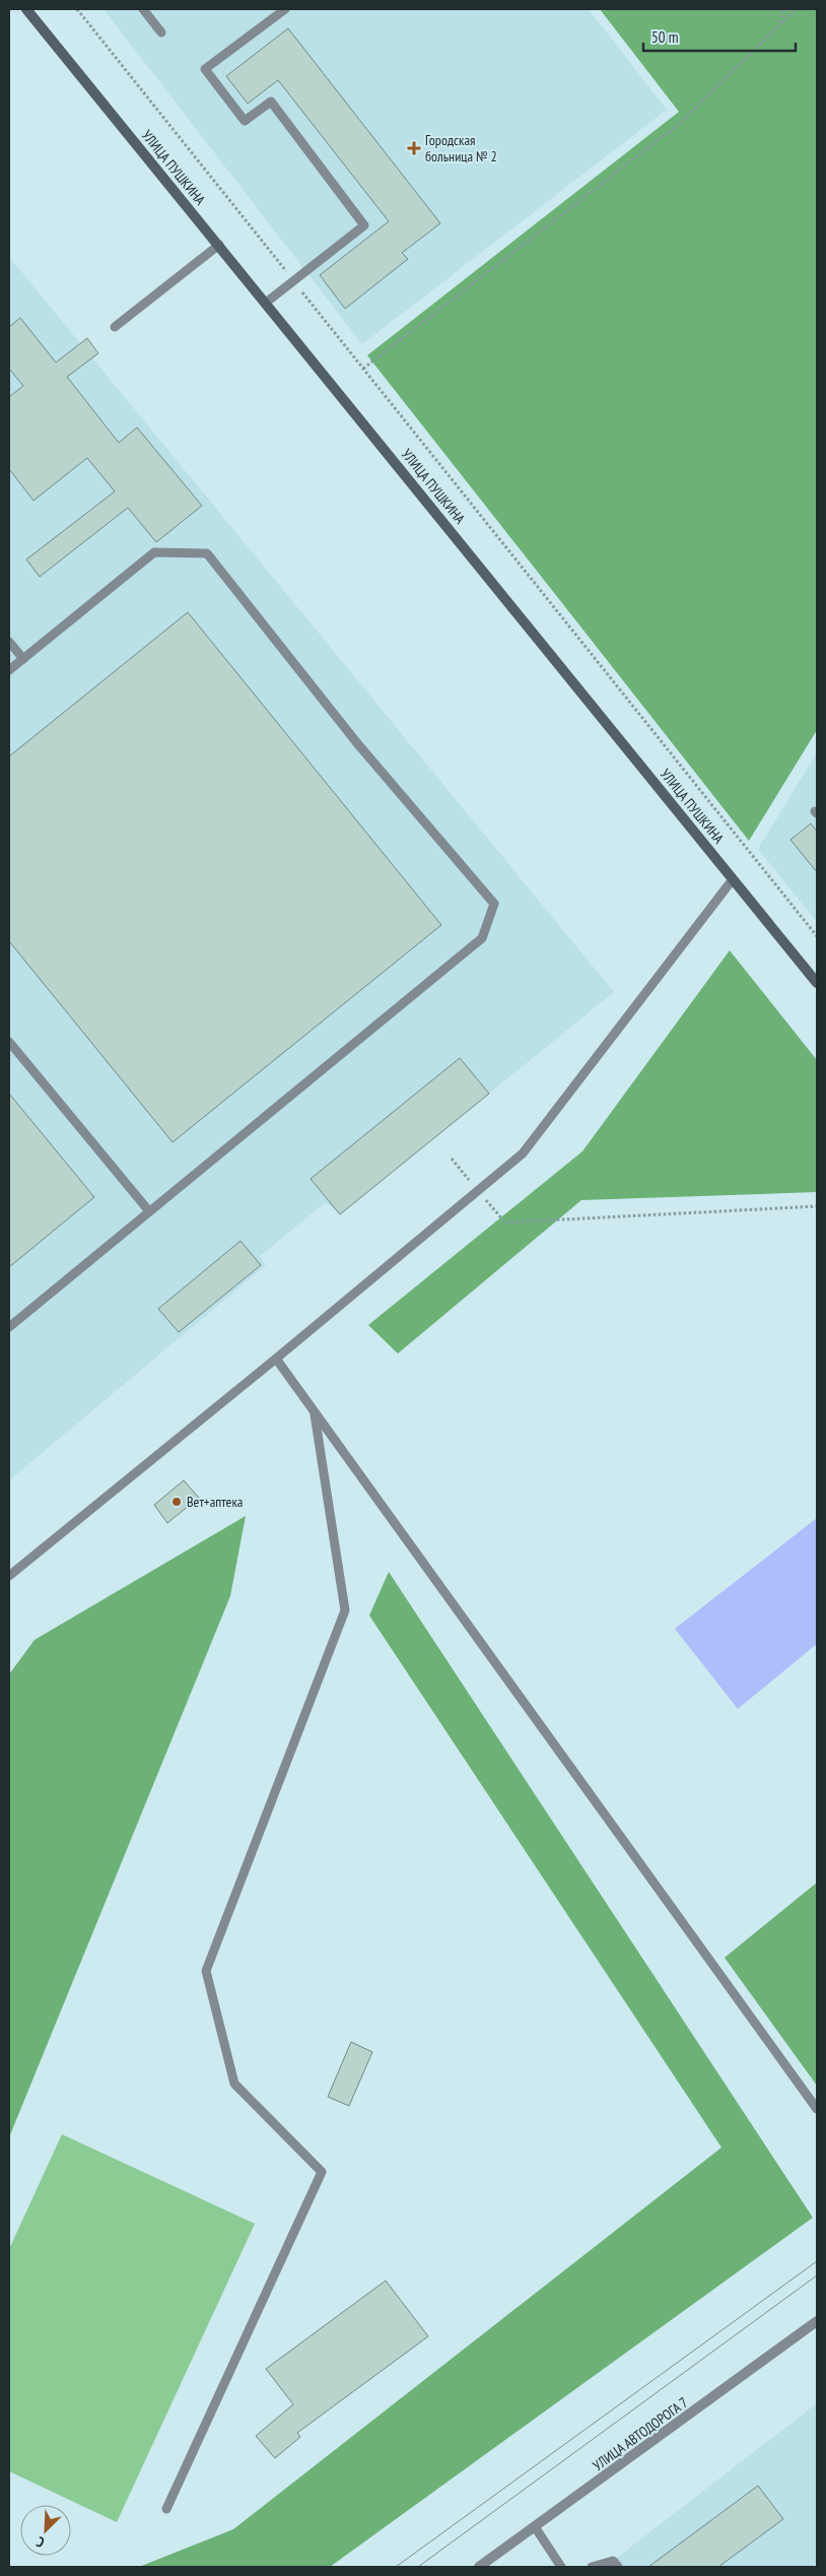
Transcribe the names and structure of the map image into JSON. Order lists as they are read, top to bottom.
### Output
{
  "streets": {
    "main road": ["УЛИЦА ПУШКИНА"],
    "street": ["УЛИЦА АВТОДОРОГА 7"]
  },
  "places": {
    "health": ["Городская больница № 2"],
    "other": ["Вет+аптека"]
  },
  "scale_bar": "50 m",
  "north": "bottom left"
}
